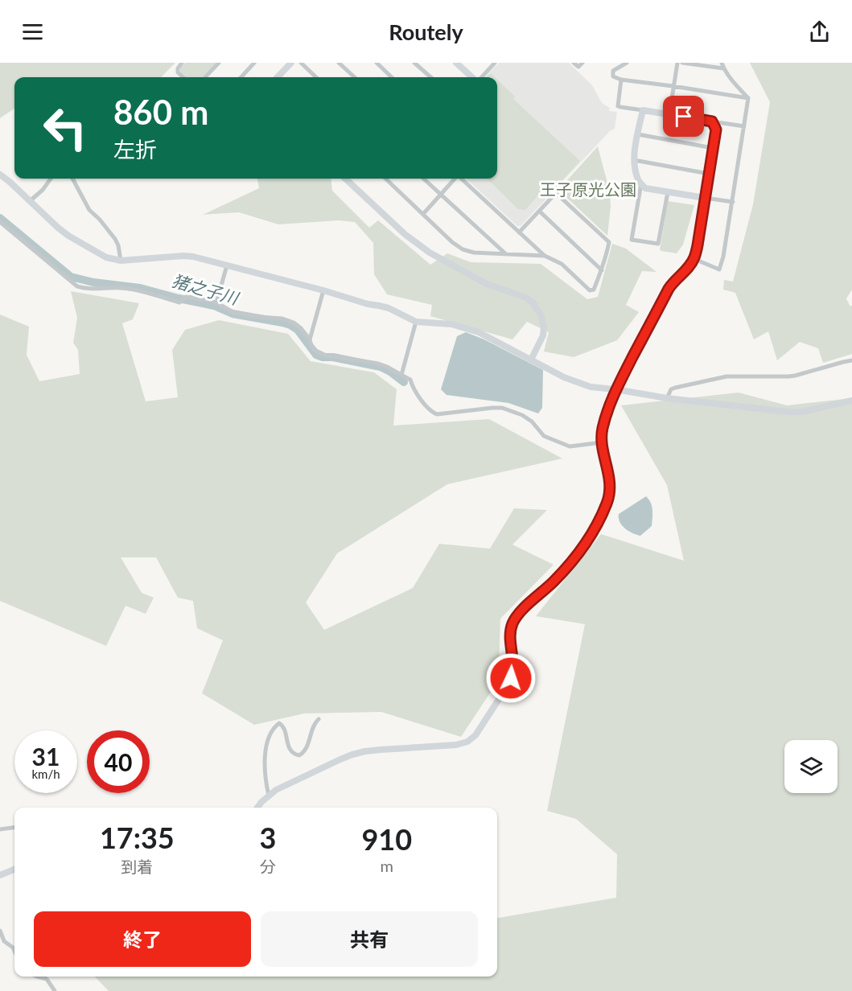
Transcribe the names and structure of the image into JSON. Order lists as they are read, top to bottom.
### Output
{
  "water": ["猪之子川"],
  "parks": ["王子原光公園"],
  "page": {
    "header": "Routely",
    "turn": ["860 m", "左折"],
    "speed": "31 km/h",
    "limit": "40",
    "eta": [
      "17:35",
      "到着",
      "3",
      "分",
      "910",
      "m"
    ],
    "buttons": ["終了", "共有"]
  }
}
